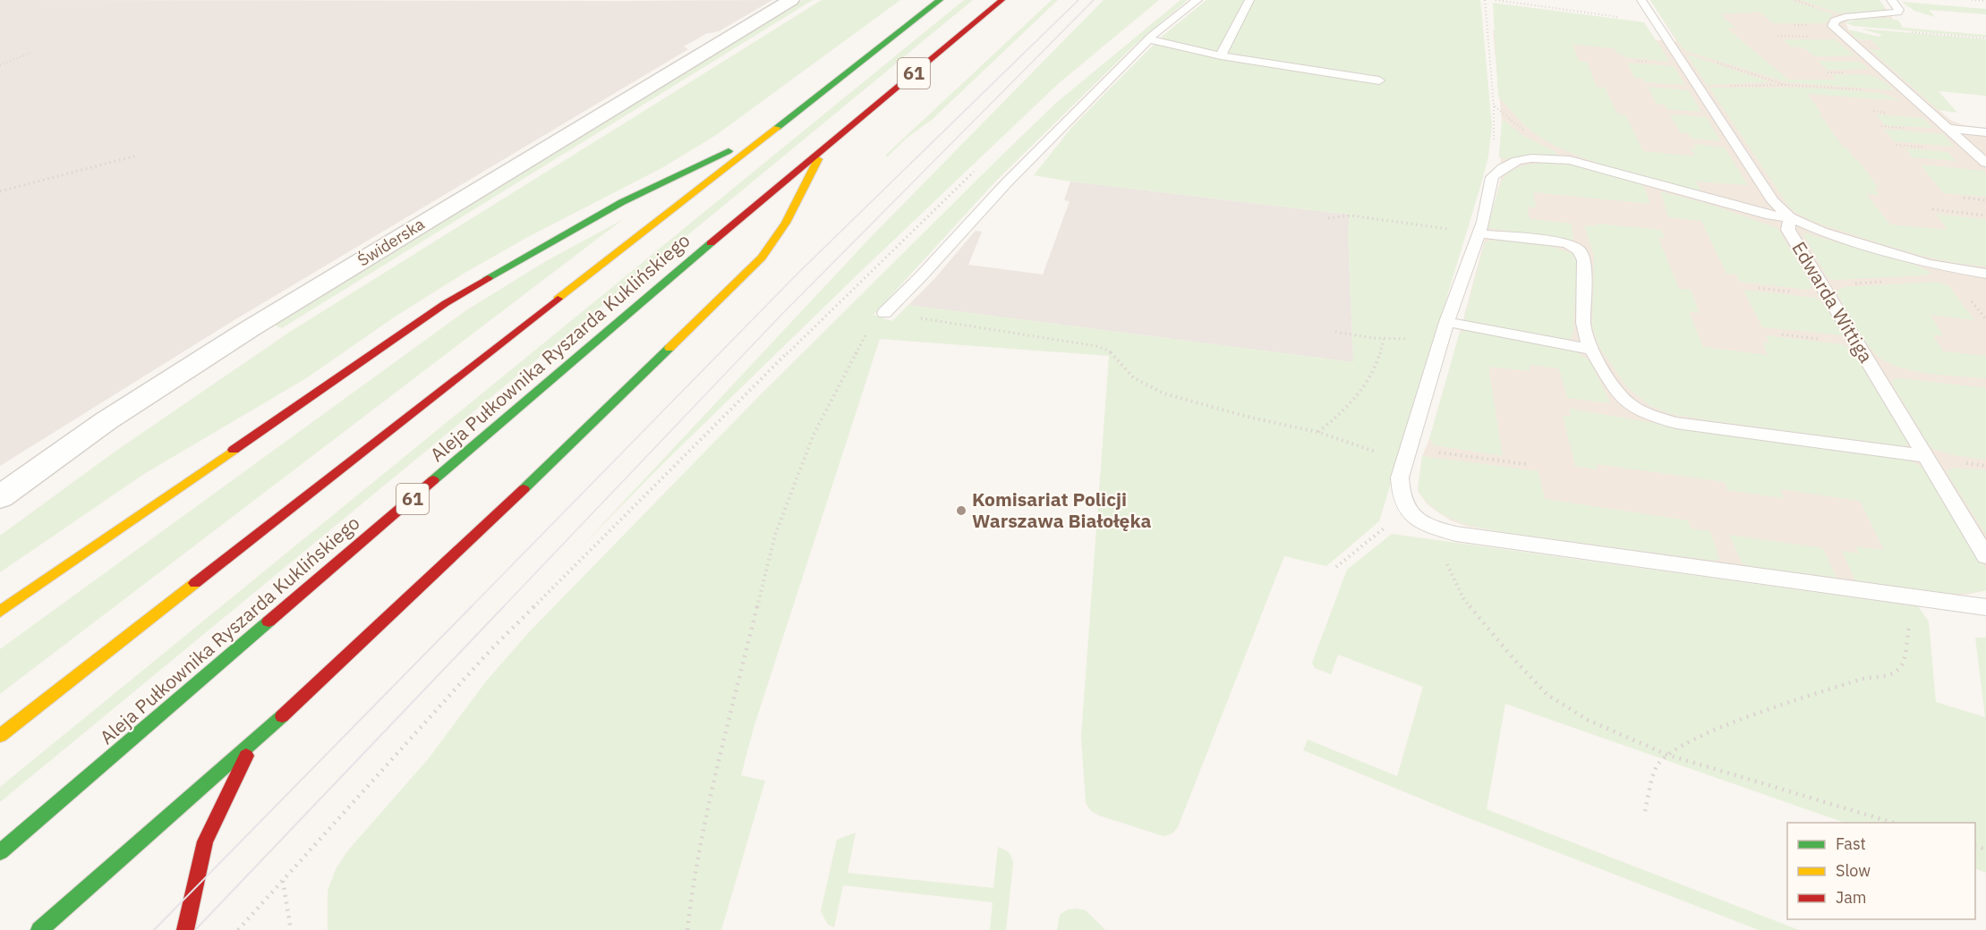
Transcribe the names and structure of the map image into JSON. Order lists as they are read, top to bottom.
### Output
{
  "streets": {
    "main road": ["61", "Aleja Pułkownika Ryszarda Kuklińskiego"],
    "street": ["Świderska"],
    "lane": ["Edwarda Wittiga"]
  },
  "places": ["Komisariat Policji Warszawa Białołęka"],
  "legend": ["Fast", "Slow", "Jam"]
}
